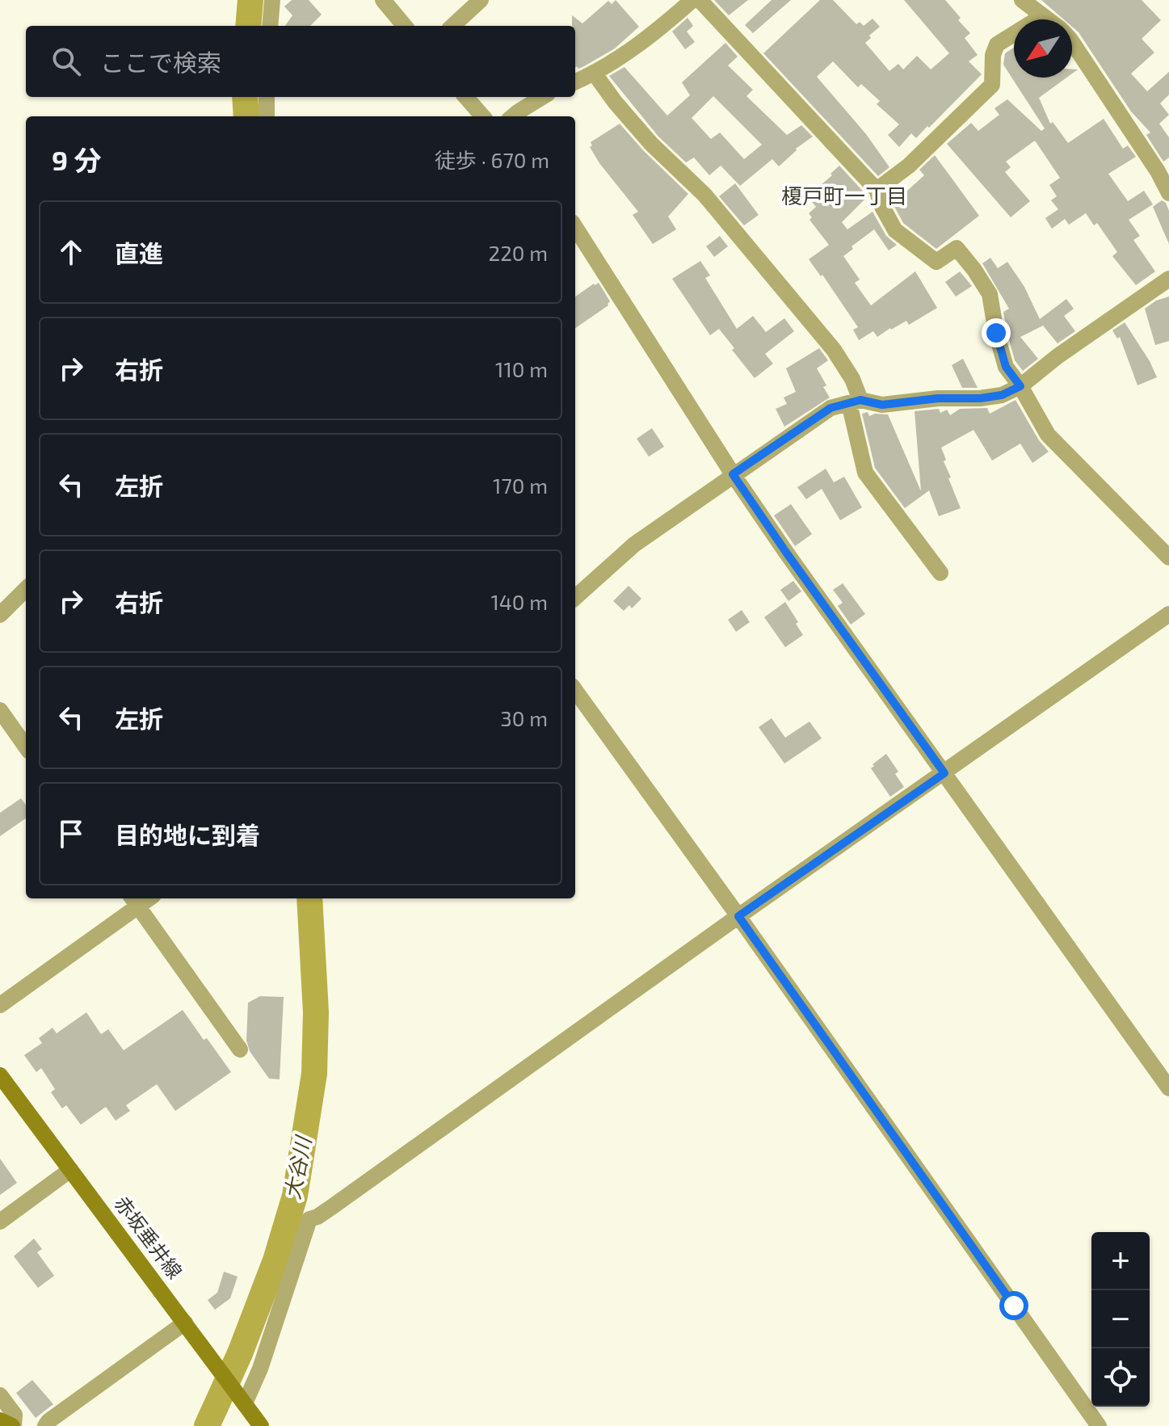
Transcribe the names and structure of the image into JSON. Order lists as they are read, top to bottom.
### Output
{
  "streets": {
    "main road": ["赤坂垂井線"]
  },
  "districts": ["榎戸町一丁目"],
  "water": ["大谷川"],
  "north": "bottom left",
  "page": {
    "search": "ここで検索",
    "heading": ["9 分", "徒歩 · 670 m"],
    "list": [
      ["直進", "220 m"],
      ["右折", "110 m"],
      ["左折", "170 m"],
      ["右折", "140 m"],
      ["左折", "30 m"],
      "目的地に到着"
    ],
    "map_buttons": ["+", "−"]
  }
}
